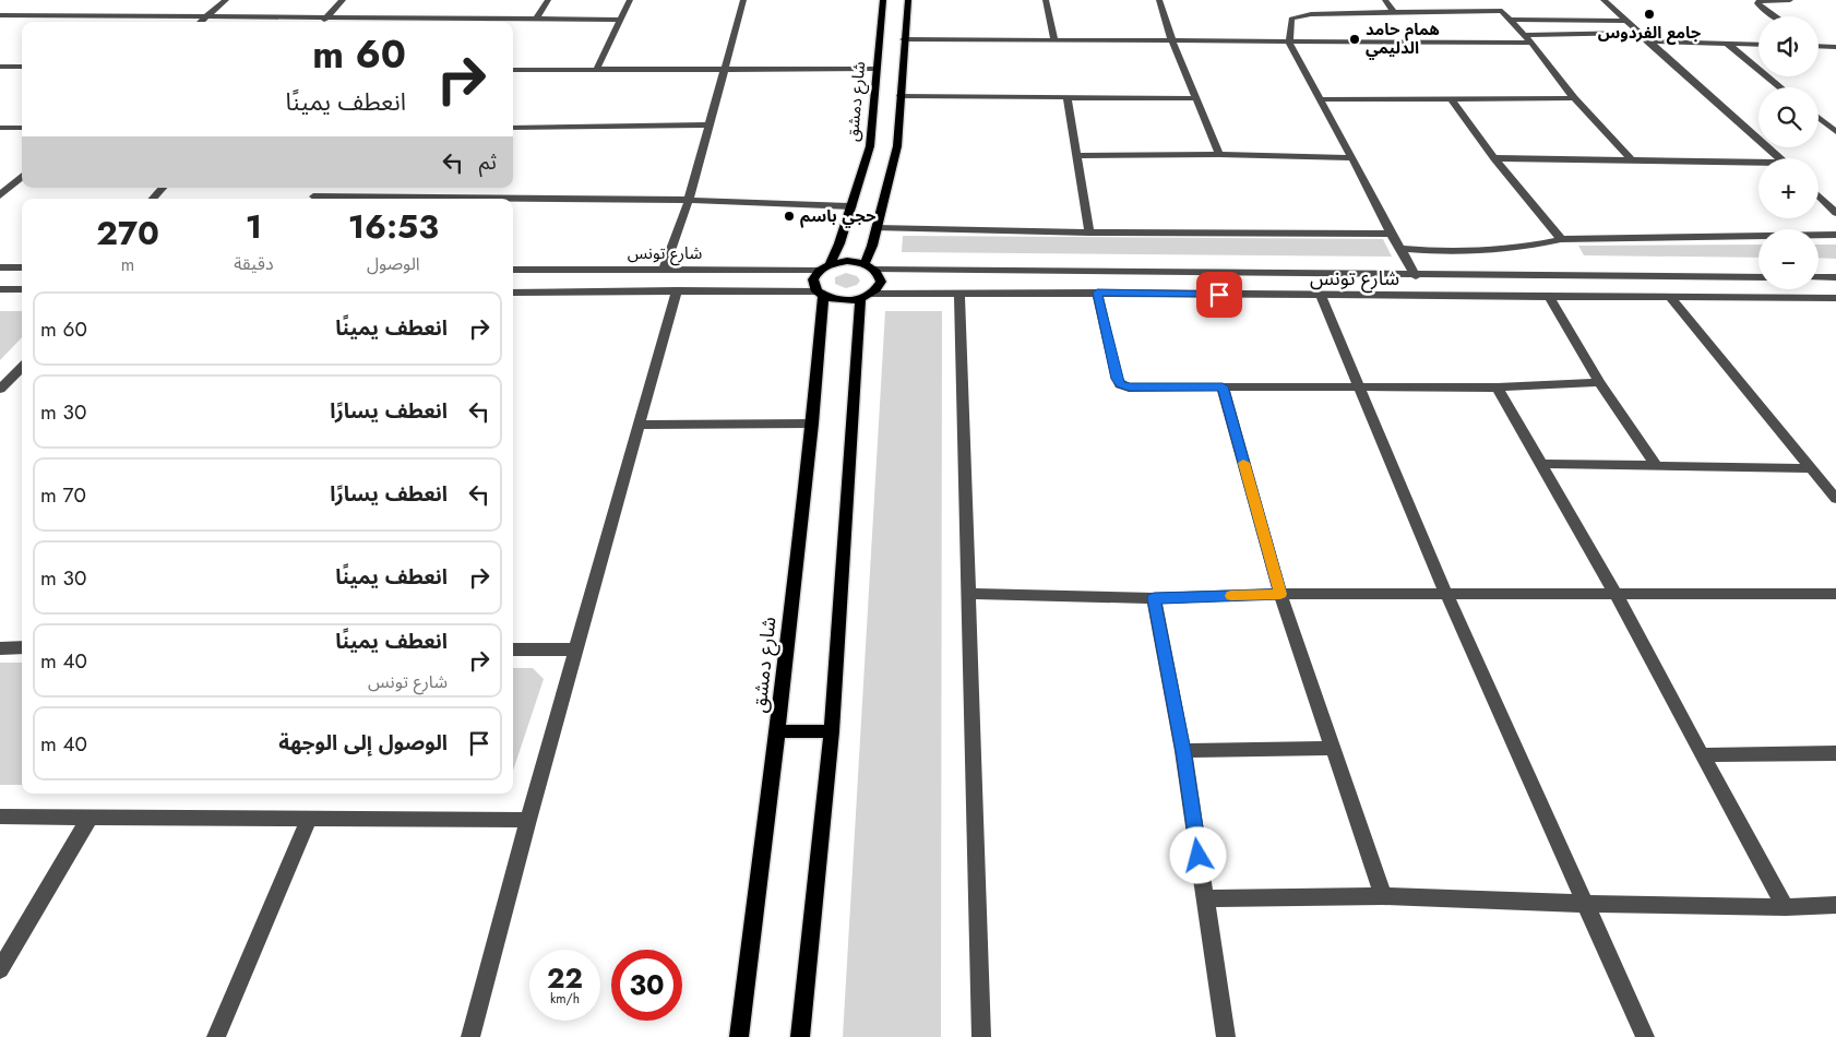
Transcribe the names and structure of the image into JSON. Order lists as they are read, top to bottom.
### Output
{
  "streets": {
    "main road": ["شارع دمشق"],
    "street": ["شارع تونس"]
  },
  "crossings": [
    ["شارع دمشق", "شارع تونس"]
  ],
  "places": ["جامع الفردوس", "همام حامد الدليمي", "حجي باسم"],
  "page": {
    "map_buttons": ["+", "−"],
    "turn": ["60 m", "انعطف يمينًا"],
    "then": "ثم",
    "eta": [
      "16:53",
      "الوصول",
      "1",
      "دقيقة",
      "270",
      "m"
    ],
    "list": [
      {
        "name": "انعطف يمينًا",
        "value": "60 m"
      },
      {
        "name": "انعطف يسارًا",
        "value": "30 m"
      },
      {
        "name": "انعطف يسارًا",
        "value": "70 m"
      },
      {
        "name": "انعطف يمينًا",
        "value": "30 m"
      },
      {
        "name": "انعطف يمينًا",
        "note": "شارع تونس",
        "value": "40 m"
      },
      {
        "name": "الوصول إلى الوجهة",
        "value": "40 m"
      }
    ],
    "speed": "22 km/h",
    "limit": "30"
  }
}
